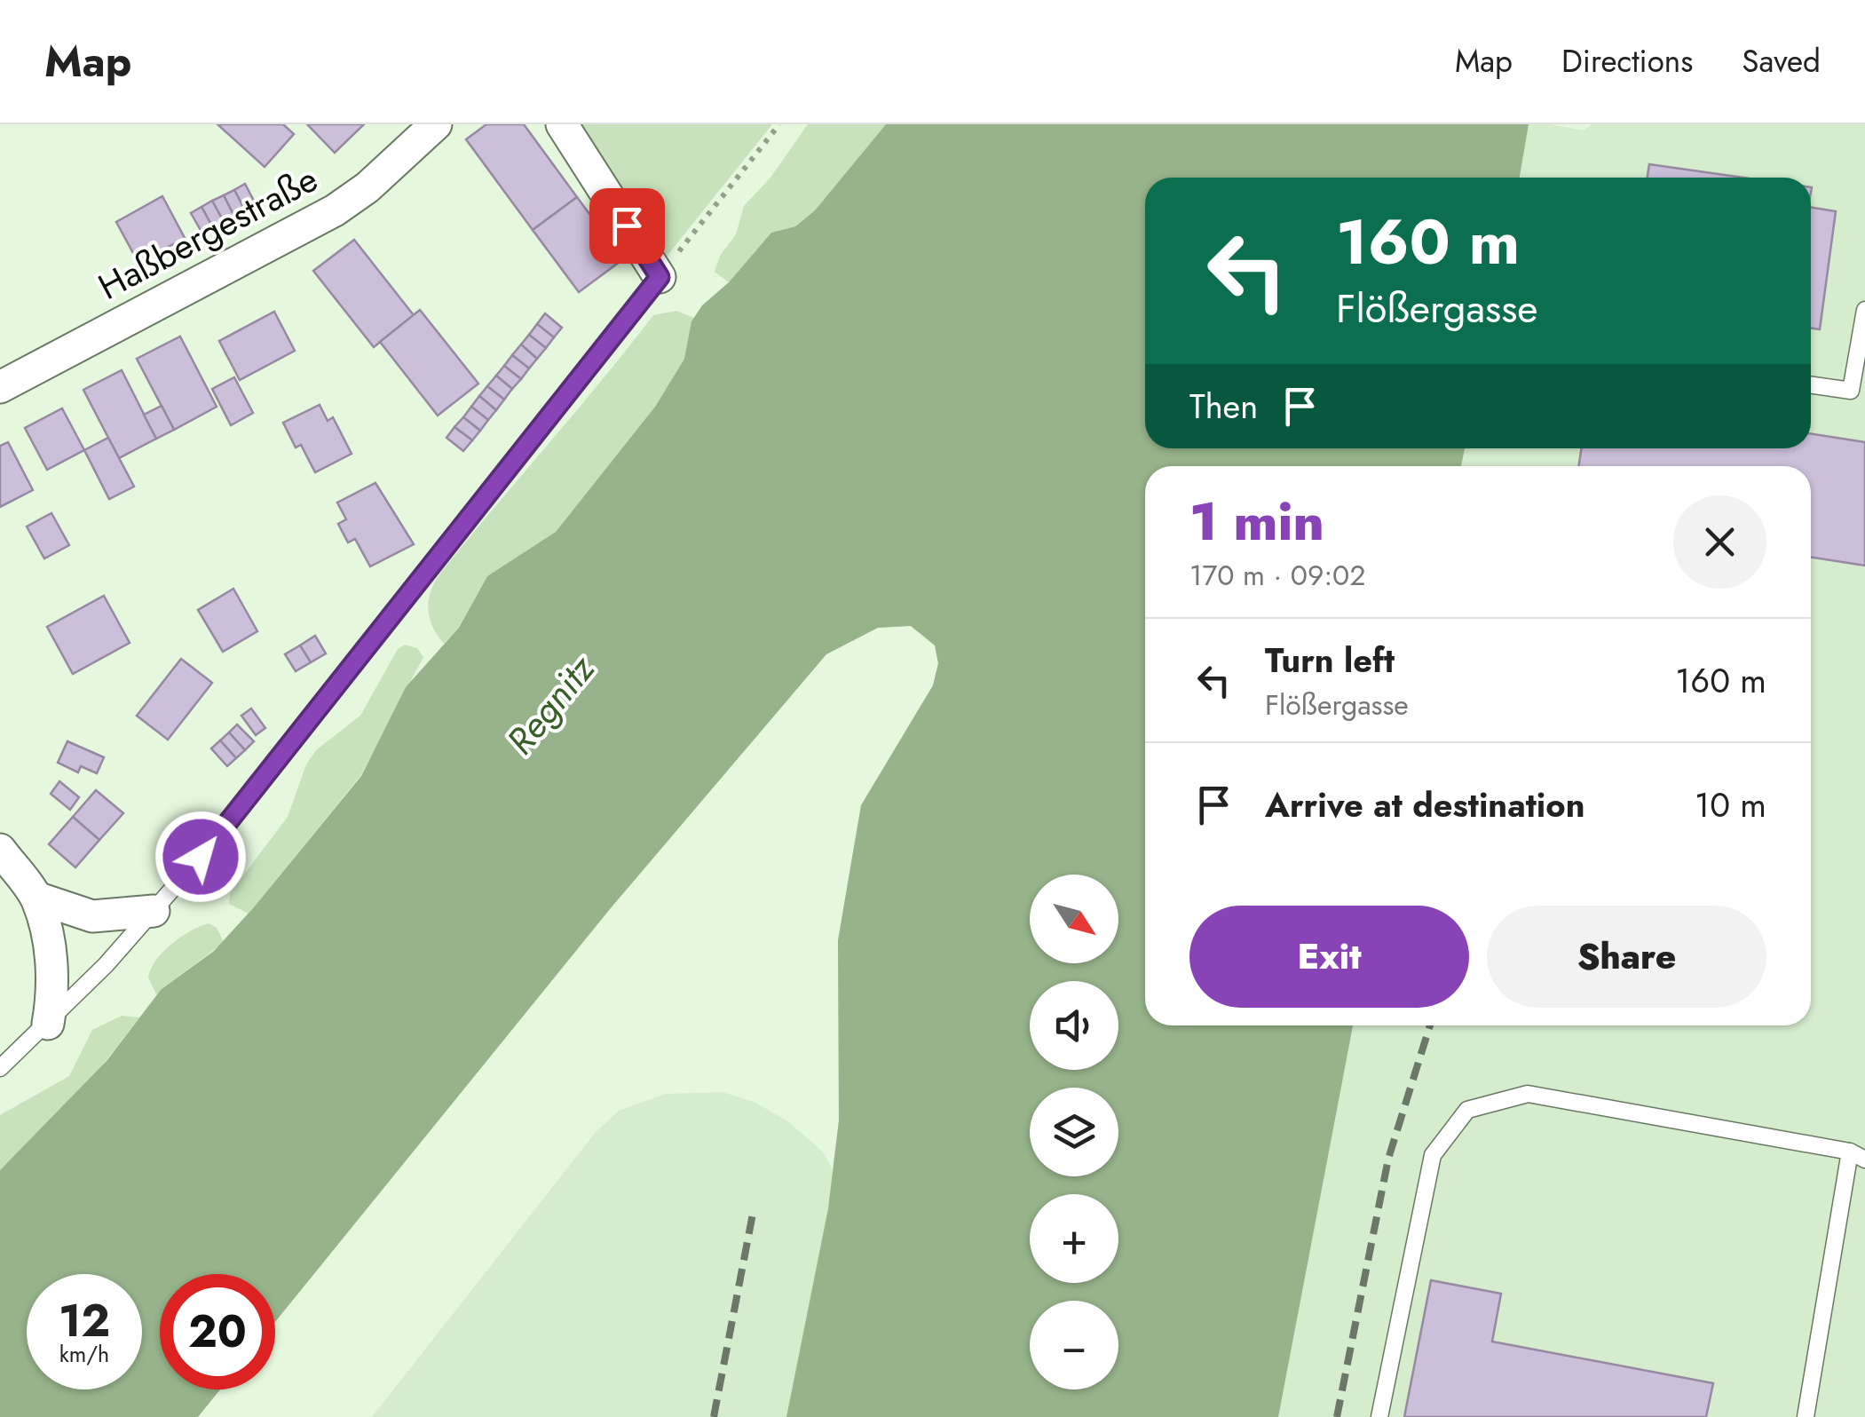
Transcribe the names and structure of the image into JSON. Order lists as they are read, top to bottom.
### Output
{
  "streets": {
    "street": ["Haßbergestraße"]
  },
  "water": ["Regnitz"],
  "north": "bottom right",
  "page": {
    "header": "Map",
    "nav": ["Map", "Directions", "Saved"],
    "turn": ["160 m", "Flößergasse"],
    "then": "Then",
    "heading": ["1 min", "170 m · 09:02"],
    "list": [
      {
        "name": "Turn left",
        "note": "Flößergasse",
        "value": "160 m"
      },
      {
        "name": "Arrive at destination",
        "value": "10 m"
      }
    ],
    "map_buttons": ["+", "−"],
    "buttons": ["Exit", "Share"],
    "speed": "12 km/h",
    "limit": "20"
  }
}
